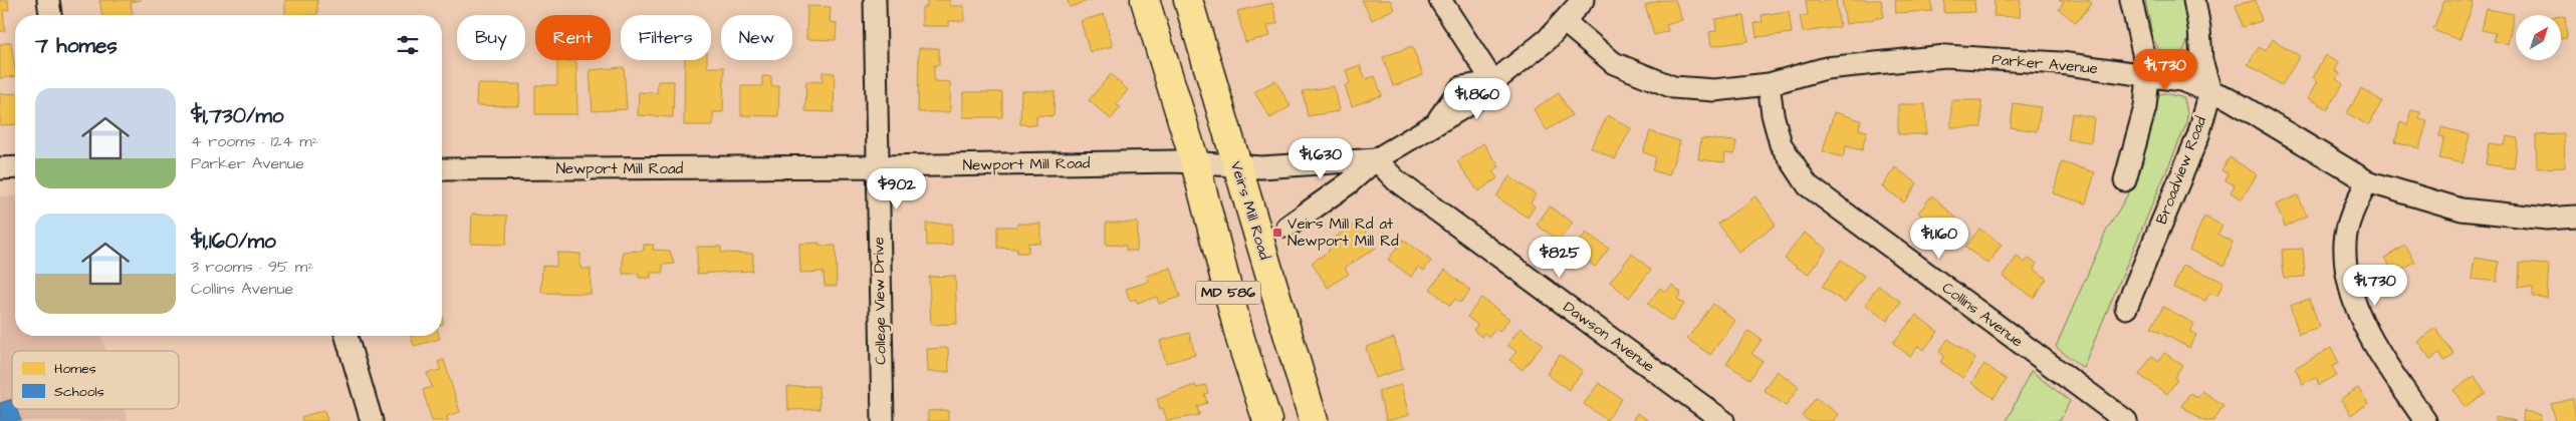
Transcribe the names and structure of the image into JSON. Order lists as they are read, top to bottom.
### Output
{
  "streets": {
    "main road": ["Veirs Mill Road", "MD 586"],
    "street": [
      "Parker Avenue",
      "Newport Mill Road",
      "Broadview Road",
      "College View Drive",
      "Collins Avenue",
      "Dawson Avenue"
    ]
  },
  "crossings": [
    ["Parker Avenue", "Newport Mill Road"],
    ["Parker Avenue", "Broadview Road"],
    ["Parker Avenue", "Collins Avenue"],
    ["Newport Mill Road", "Veirs Mill Road"],
    ["Newport Mill Road", "MD 586"],
    ["Newport Mill Road", "College View Drive"],
    ["Newport Mill Road", "Dawson Avenue"]
  ],
  "places": {
    "transit": ["Veirs Mill Rd at Newport Mill Rd"]
  },
  "legend": ["Homes", "Schools"],
  "north": "top right",
  "page": {
    "chip": [
      "Buy",
      "Rent",
      "Filters",
      "New"
    ],
    "heading": "7 homes",
    "price": [
      "$1,730",
      "$1,860",
      "$1,630",
      "$902",
      "$1,160",
      "$825",
      "$1,730"
    ],
    "list": [
      {
        "name": "$1,730/mo",
        "note": "4 rooms · 124 m² · Parker Avenue"
      },
      {
        "name": "$1,160/mo",
        "note": "3 rooms · 95 m² · Collins Avenue"
      }
    ]
  }
}
